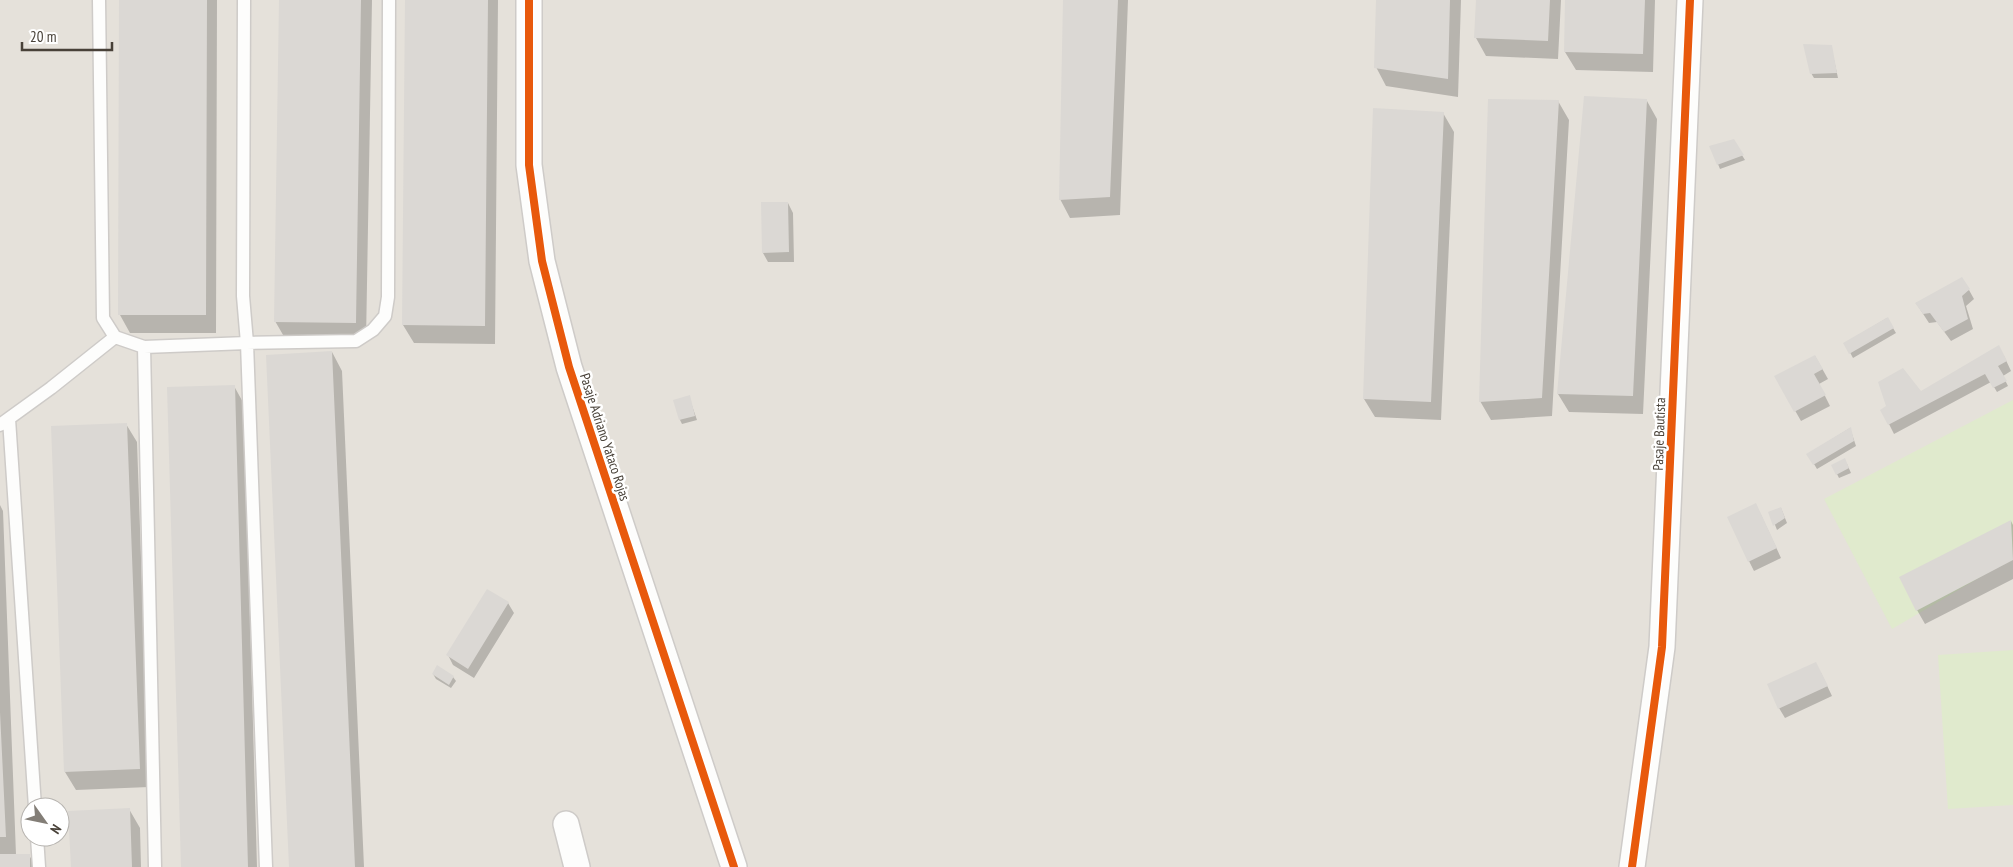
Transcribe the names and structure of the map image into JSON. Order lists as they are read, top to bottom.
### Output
{
  "streets": {
    "street": ["Pasaje Bautista", "Pasaje Adriano Yataco Rojas"]
  },
  "scale_bar": "20 m",
  "north": "bottom right"
}
